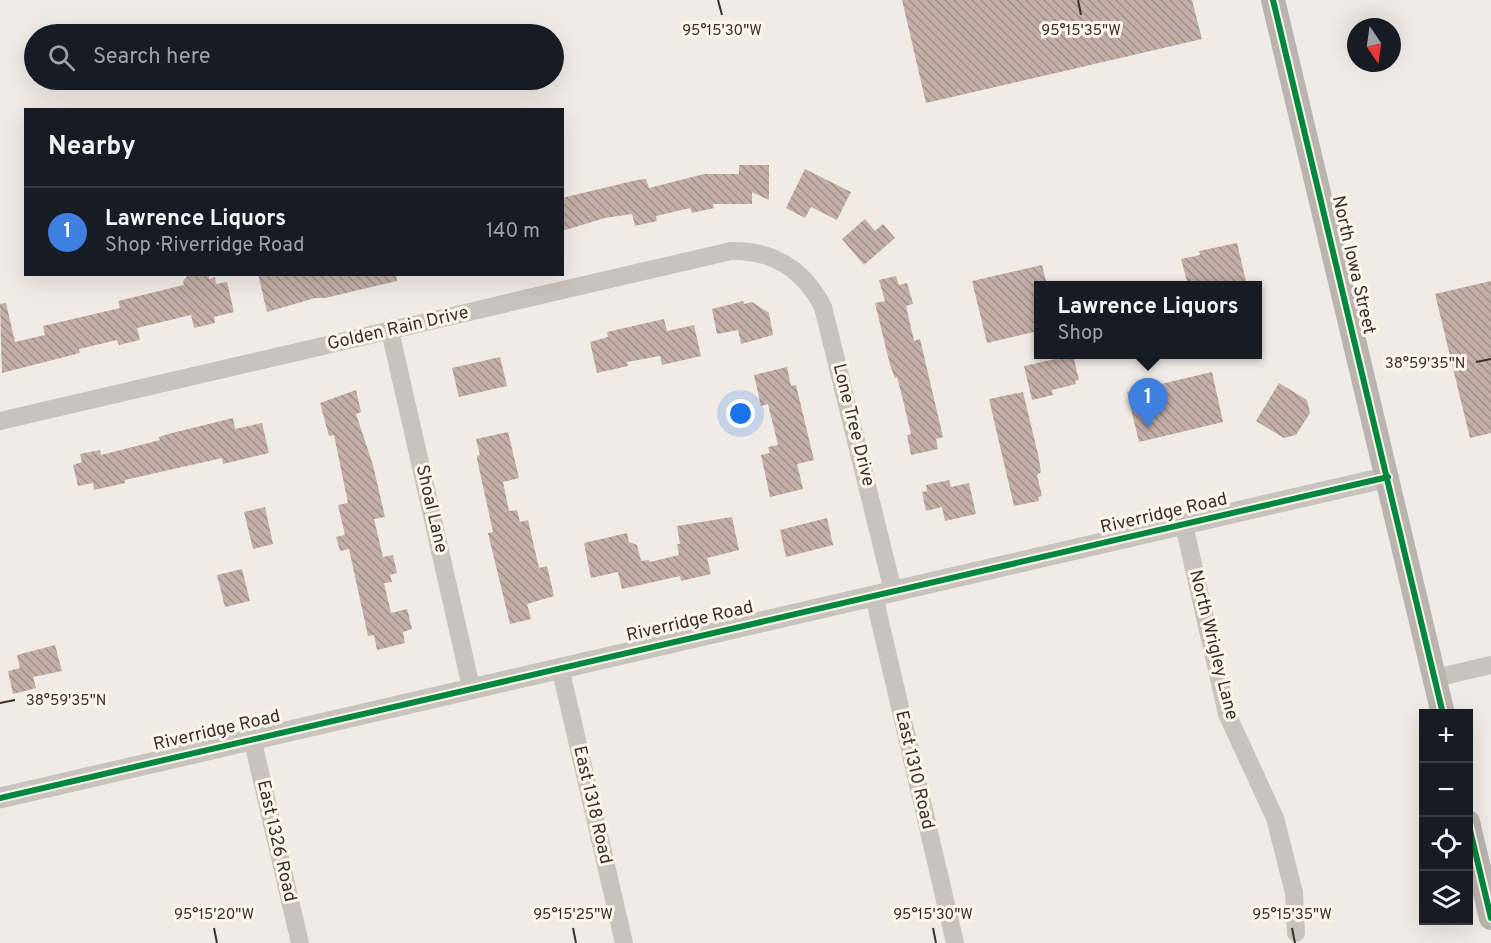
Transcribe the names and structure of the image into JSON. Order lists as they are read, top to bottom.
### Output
{
  "streets": {
    "main road": ["North Iowa Street"],
    "street": [
      "Golden Rain Drive",
      "Lone Tree Drive",
      "Shoal Lane",
      "Riverridge Road",
      "North Wrigley Lane",
      "East 1310 Road",
      "East 1318 Road",
      "East 1326 Road"
    ]
  },
  "crossings": [
    ["North Iowa Street", "Riverridge Road"],
    ["Golden Rain Drive", "Lone Tree Drive"],
    ["Golden Rain Drive", "Shoal Lane"],
    ["Lone Tree Drive", "Riverridge Road"],
    ["Lone Tree Drive", "East 1310 Road"],
    ["Shoal Lane", "Riverridge Road"],
    ["Riverridge Road", "North Wrigley Lane"],
    ["Riverridge Road", "East 1310 Road"],
    ["Riverridge Road", "East 1318 Road"],
    ["Riverridge Road", "East 1326 Road"]
  ],
  "north": "bottom",
  "page": {
    "search": "Search here",
    "heading": "Nearby",
    "list": [
      {
        "mark": "1",
        "name": "Lawrence Liquors",
        "note": "Shop · Riverridge Road",
        "value": "140 m"
      }
    ],
    "popup": ["Lawrence Liquors", "Shop"],
    "pins": "1",
    "map_buttons": ["+", "−"]
  },
  "coordinates": [
    "95°15'30\"W",
    "95°15'35\"W",
    "38°59'35\"N",
    "95°15'20\"W",
    "95°15'25\"W"
  ]
}
